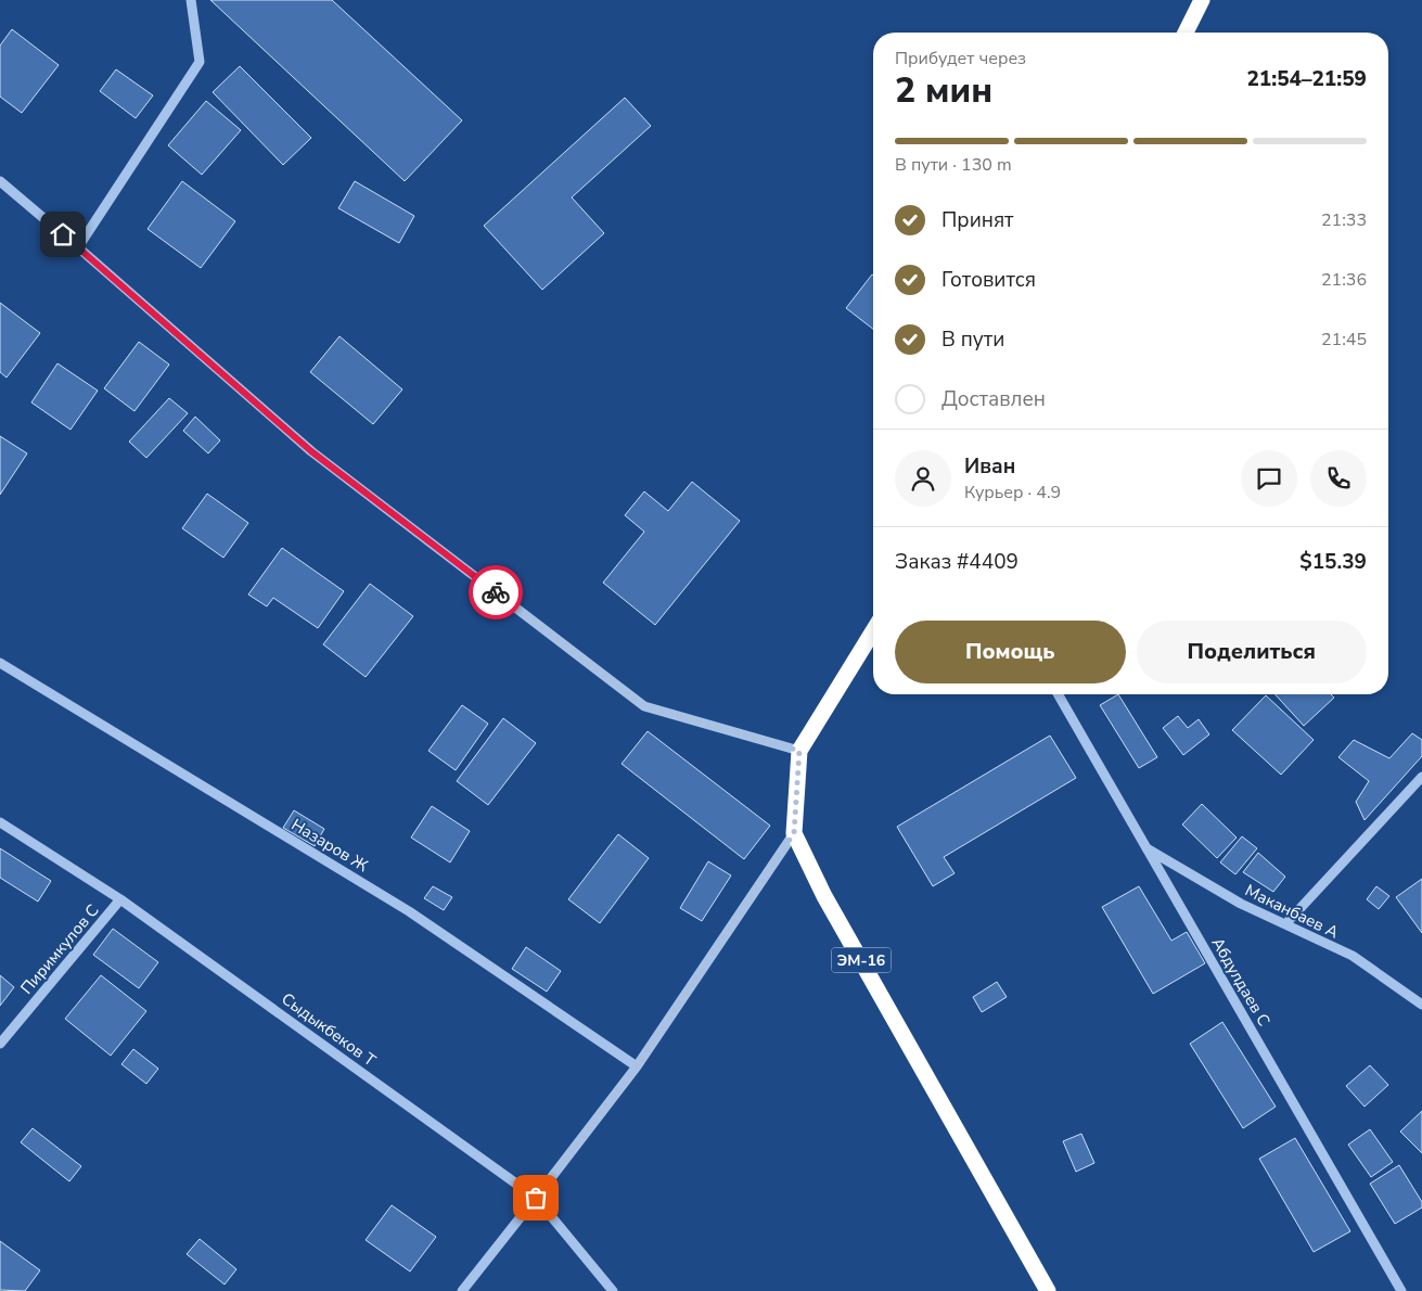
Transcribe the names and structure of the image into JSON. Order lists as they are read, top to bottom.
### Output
{
  "streets": {
    "highway": ["ЭМ-16"],
    "street": [
      "Назаров Ж",
      "Маканбаев А",
      "Пиримкулов С",
      "Абдулдаев С",
      "Сыдыкбеков Т"
    ]
  },
  "crossings": [
    ["Маканбаев А", "Абдулдаев С"],
    ["Пиримкулов С", "Сыдыкбеков Т"]
  ],
  "page": {
    "heading": ["2 мин", "Прибудет через", "21:54–21:59"],
    "panel": [
      "Иван",
      "Курьер · 4.9",
      "Заказ #4409",
      "$15.39"
    ],
    "bar": "В пути · 130 m",
    "list": [
      ["Принят", "21:33"],
      ["Готовится", "21:36"],
      ["В пути", "21:45"],
      "Доставлен"
    ],
    "buttons": ["Помощь", "Поделиться"]
  }
}
